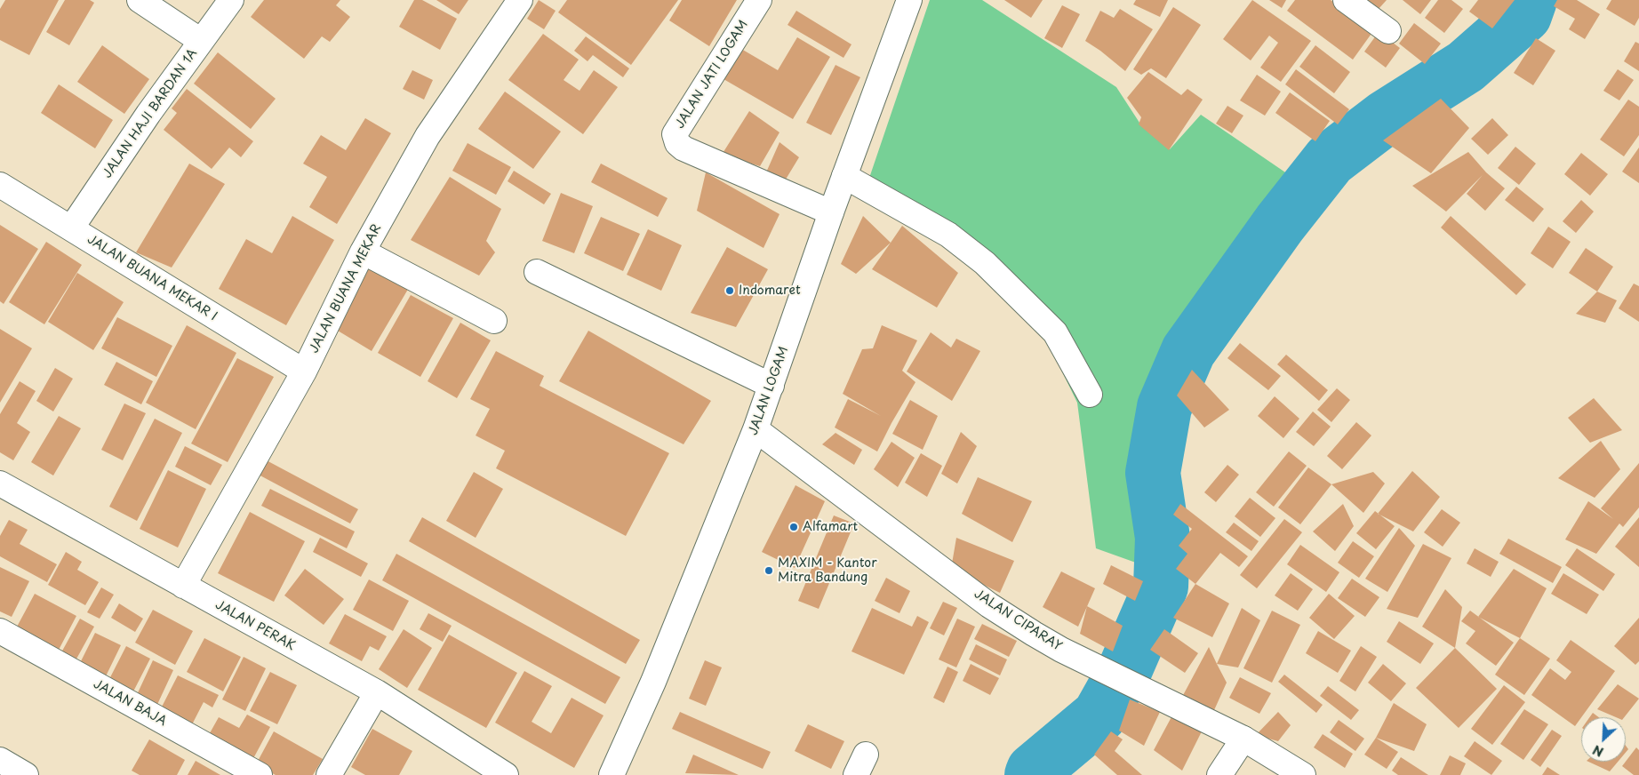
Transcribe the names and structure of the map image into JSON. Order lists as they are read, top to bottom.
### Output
{
  "streets": {
    "street": [
      "JALAN JATI LOGAM",
      "JALAN HAJI BARDAN 1A",
      "JALAN BUANA MEKAR I",
      "JALAN BUANA MEKAR",
      "JALAN LOGAM",
      "JALAN CIPARAY",
      "JALAN PERAK",
      "JALAN BAJA"
    ]
  },
  "crossings": [
    ["JALAN JATI LOGAM", "JALAN LOGAM"],
    ["JALAN HAJI BARDAN 1A", "JALAN BUANA MEKAR I"],
    ["JALAN BUANA MEKAR I", "JALAN BUANA MEKAR"],
    ["JALAN BUANA MEKAR", "JALAN PERAK"],
    ["JALAN LOGAM", "JALAN CIPARAY"]
  ],
  "places": ["Indomaret", "Alfamart", "MAXIM - Kantor Mitra Bandung"],
  "north": "bottom left"
}
